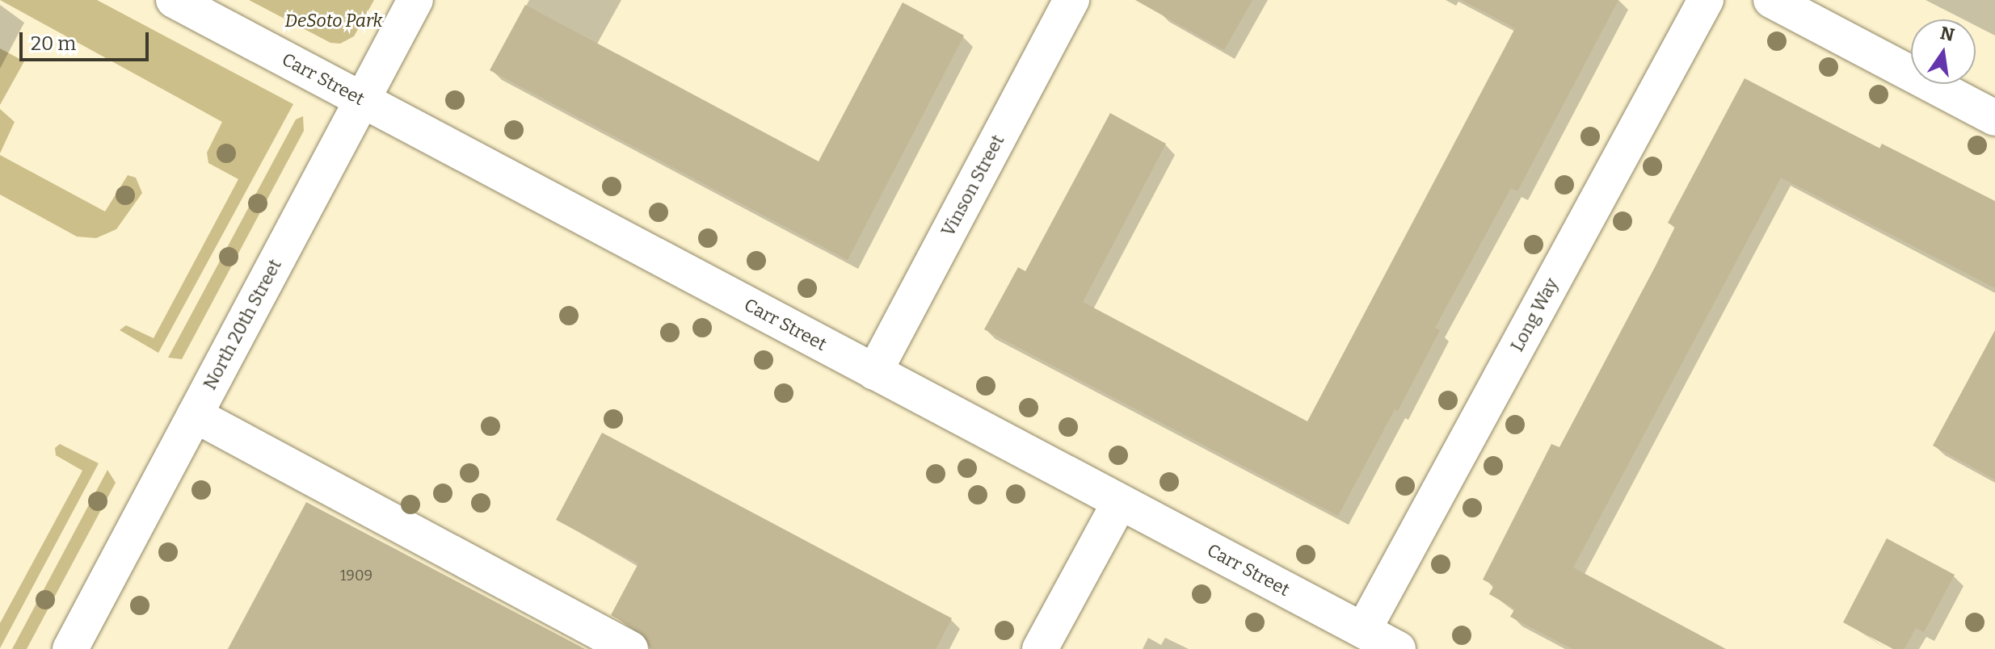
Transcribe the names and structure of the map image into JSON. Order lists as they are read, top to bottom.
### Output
{
  "streets": {
    "street": [
      "Carr Street",
      "Vinson Street",
      "Long Way",
      "North 20th Street"
    ]
  },
  "crossings": [
    ["Carr Street", "Vinson Street"],
    ["Carr Street", "Long Way"],
    ["Carr Street", "North 20th Street"]
  ],
  "parks": ["DeSoto Park"],
  "house_numbers": ["1909"],
  "scale_bar": "20 m",
  "north": "top"
}
